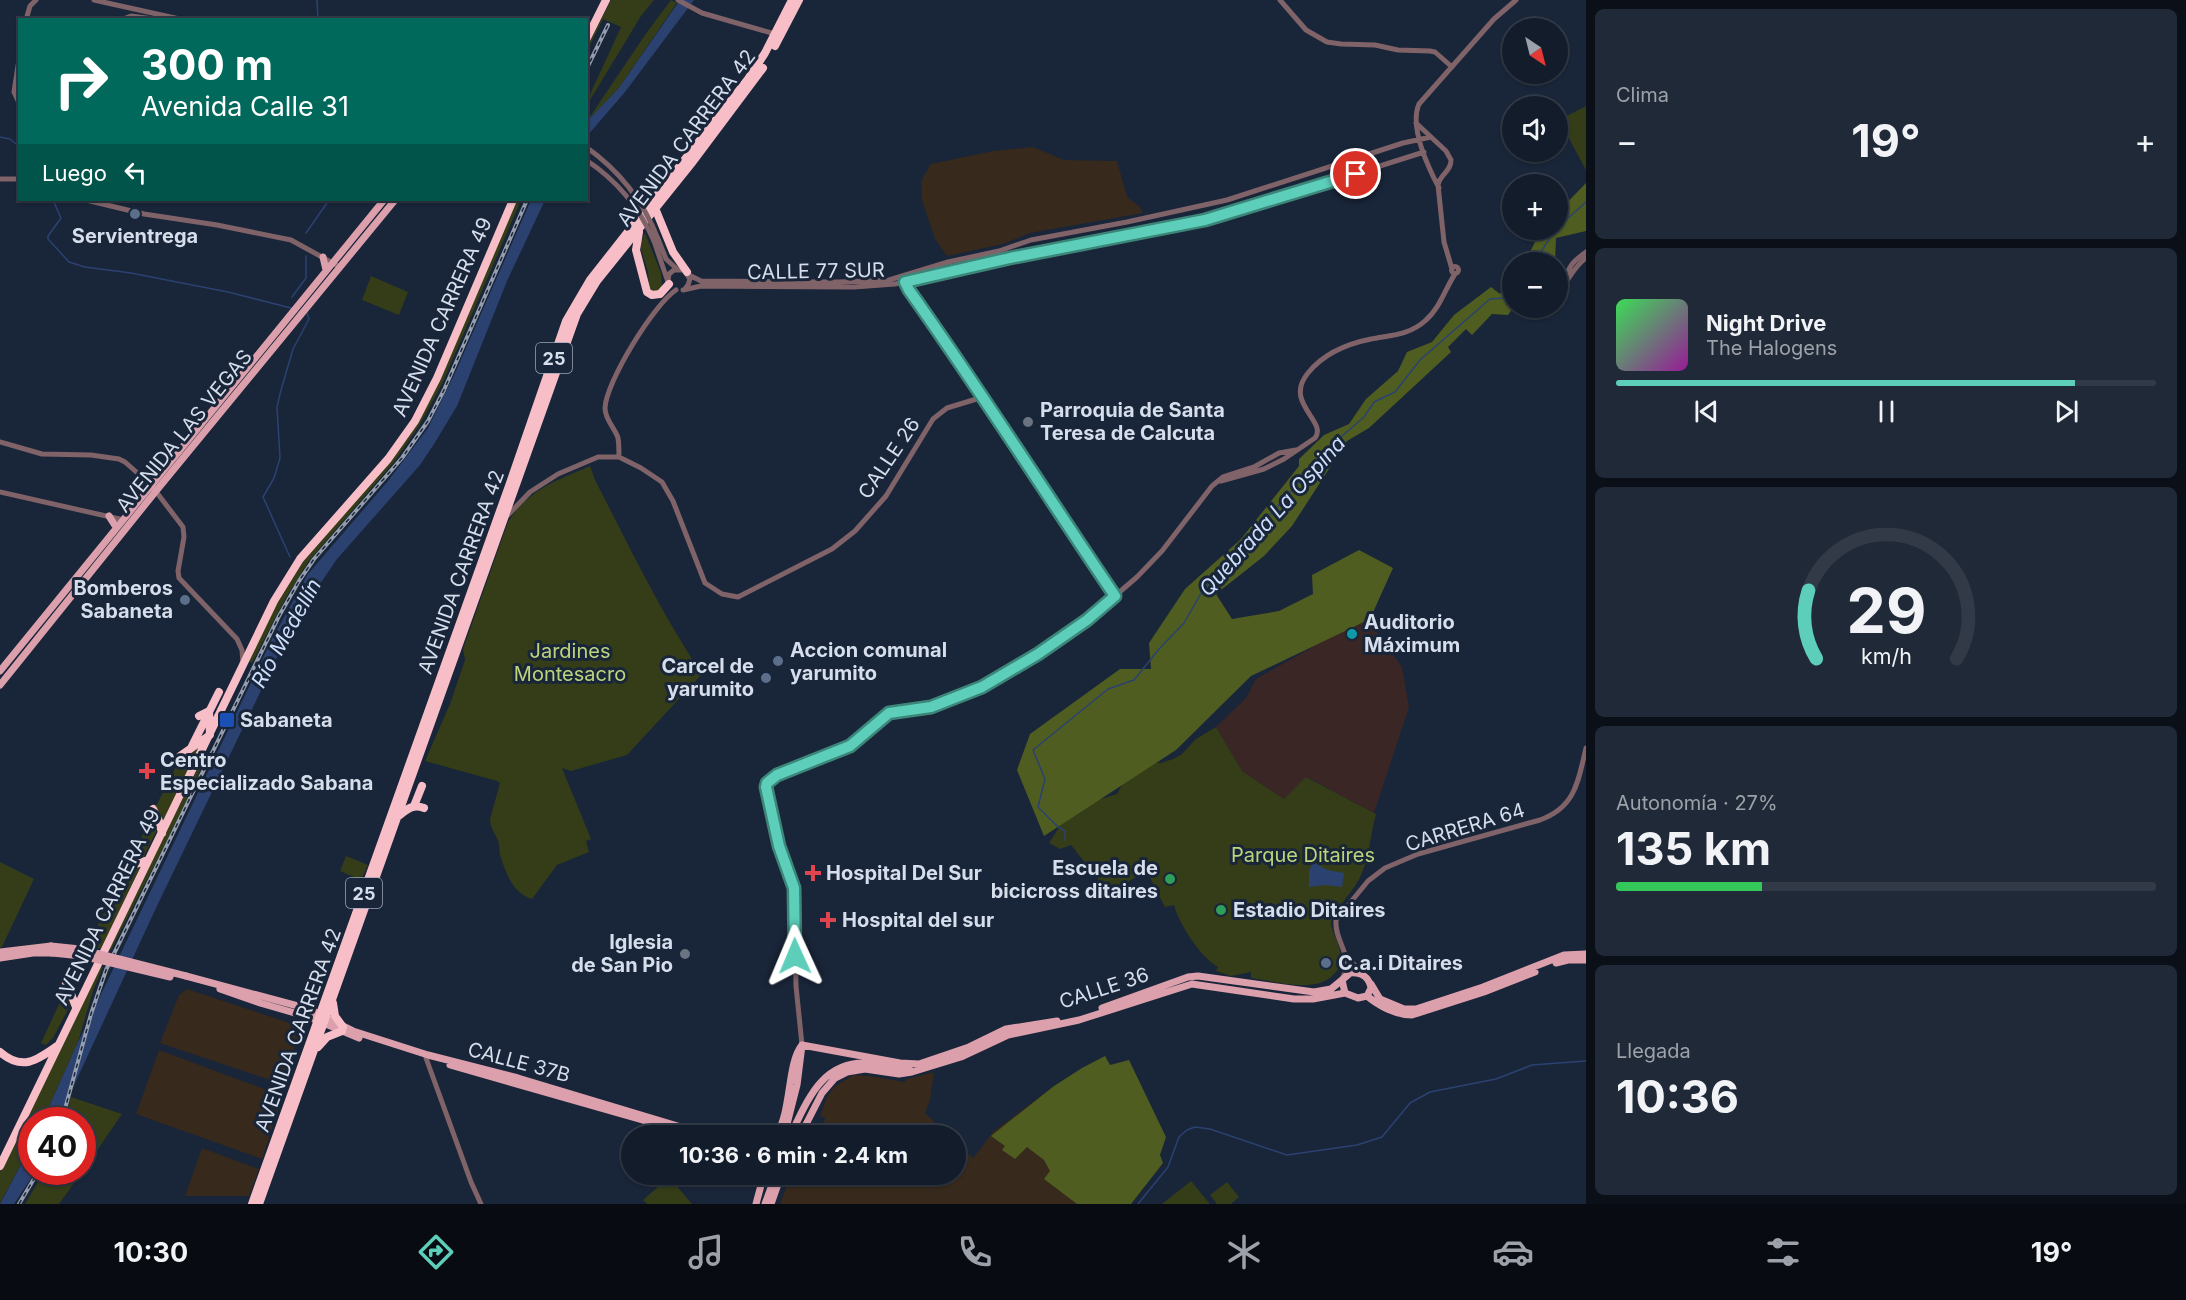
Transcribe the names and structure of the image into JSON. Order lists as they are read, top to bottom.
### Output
{
  "streets": {
    "highway": ["AVENIDA CARRERA 42", "AVENIDA CARRERA 49", "25"],
    "main road": ["AVENIDA LAS VEGAS", "CALLE 36", "CALLE 37B"],
    "street": ["CALLE 77 SUR", "CALLE 26", "CARRERA 64"]
  },
  "crossings": [
    ["AVENIDA CARRERA 42", "CALLE 37B"],
    ["CARRERA 64", "CALLE 36"]
  ],
  "water": ["Quebrada La Ospina", "Río Medellín"],
  "parks": ["Jardines Montesacro", "Parque Ditaires"],
  "places": {
    "other": [
      "Servientrega",
      "Parroquia de Santa Teresa de Calcuta",
      "Bomberos Sabaneta",
      "Auditorio Máximum",
      "Accion comunal yarumito",
      "Carcel de yarumito",
      "Escuela de bicicross ditaires",
      "Estadio Ditaires",
      "Iglesia de San Pio",
      "C.a.i Ditaires"
    ],
    "transit": ["Sabaneta"],
    "health": ["Centro Especializado Sabana", "Hospital Del Sur", "Hospital del sur"]
  },
  "north": "bottom right",
  "page": {
    "tile": [
      "Clima",
      ["Autonomía · 27%", "135 km"],
      ["Llegada", "10:36"]
    ],
    "map_buttons": ["+", "−"],
    "turn": ["300 m", "Avenida Calle 31"],
    "heat": ["−", "19°", "+"],
    "then": "Luego",
    "song": ["Night Drive", "The Halogens"],
    "limit": "40",
    "trip": "10:36 · 6 min · 2.4 km",
    "tabs": ["10:30", "19°"],
    "gauge": ["29", "km/h"]
  }
}
